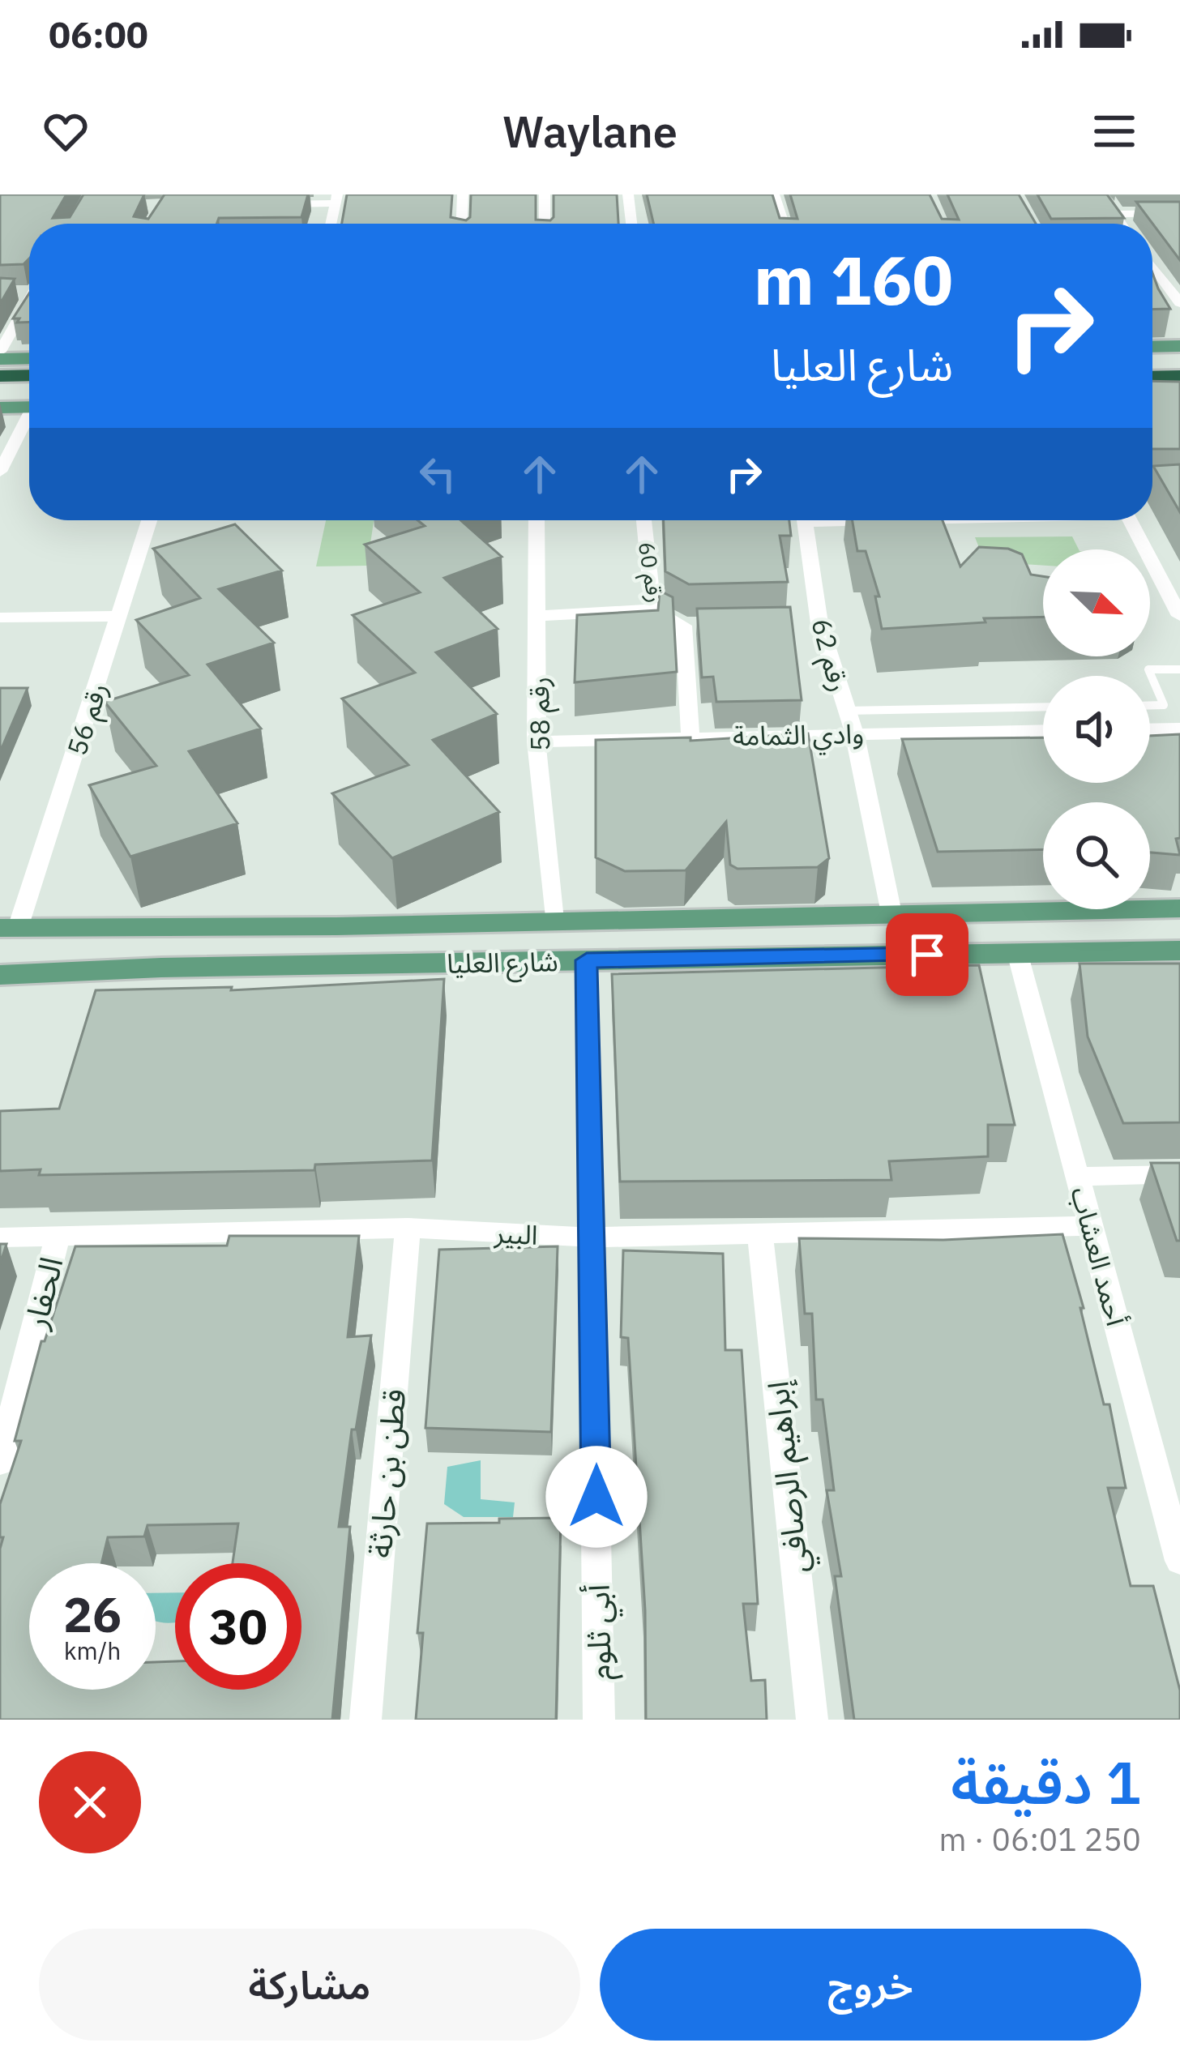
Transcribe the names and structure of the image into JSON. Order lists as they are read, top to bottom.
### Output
{
  "streets": {
    "main road": ["شارع العليا"],
    "street": [
      "رقم 60",
      "رقم 62",
      "رقم 58",
      "رقم 56",
      "وادي الثمامة",
      "البير",
      "أحمد العشاب",
      "الحفار",
      "قطن بن حارثة",
      "إبراهيم الرصافي",
      "أبي ثلوم"
    ]
  },
  "crossings": [
    ["رقم 60", "وادي الثمامة"],
    ["رقم 62", "وادي الثمامة"],
    ["رقم 62", "شارع العليا"],
    ["رقم 58", "وادي الثمامة"],
    ["رقم 58", "شارع العليا"],
    ["رقم 56", "شارع العليا"],
    ["شارع العليا", "أحمد العشاب"],
    ["شارع العليا", "أبي ثلوم"],
    ["البير", "أحمد العشاب"],
    ["البير", "الحفار"],
    ["البير", "قطن بن حارثة"],
    ["البير", "إبراهيم الرصافي"],
    ["البير", "أبي ثلوم"]
  ],
  "north": "bottom right",
  "page": {
    "status": "06:00",
    "header": "Waylane",
    "turn": ["160 m", "شارع العليا"],
    "speed": "26 km/h",
    "limit": "30",
    "heading": ["1 دقيقة", "250 m · 06:01"],
    "buttons": ["خروج", "مشاركة"]
  }
}
